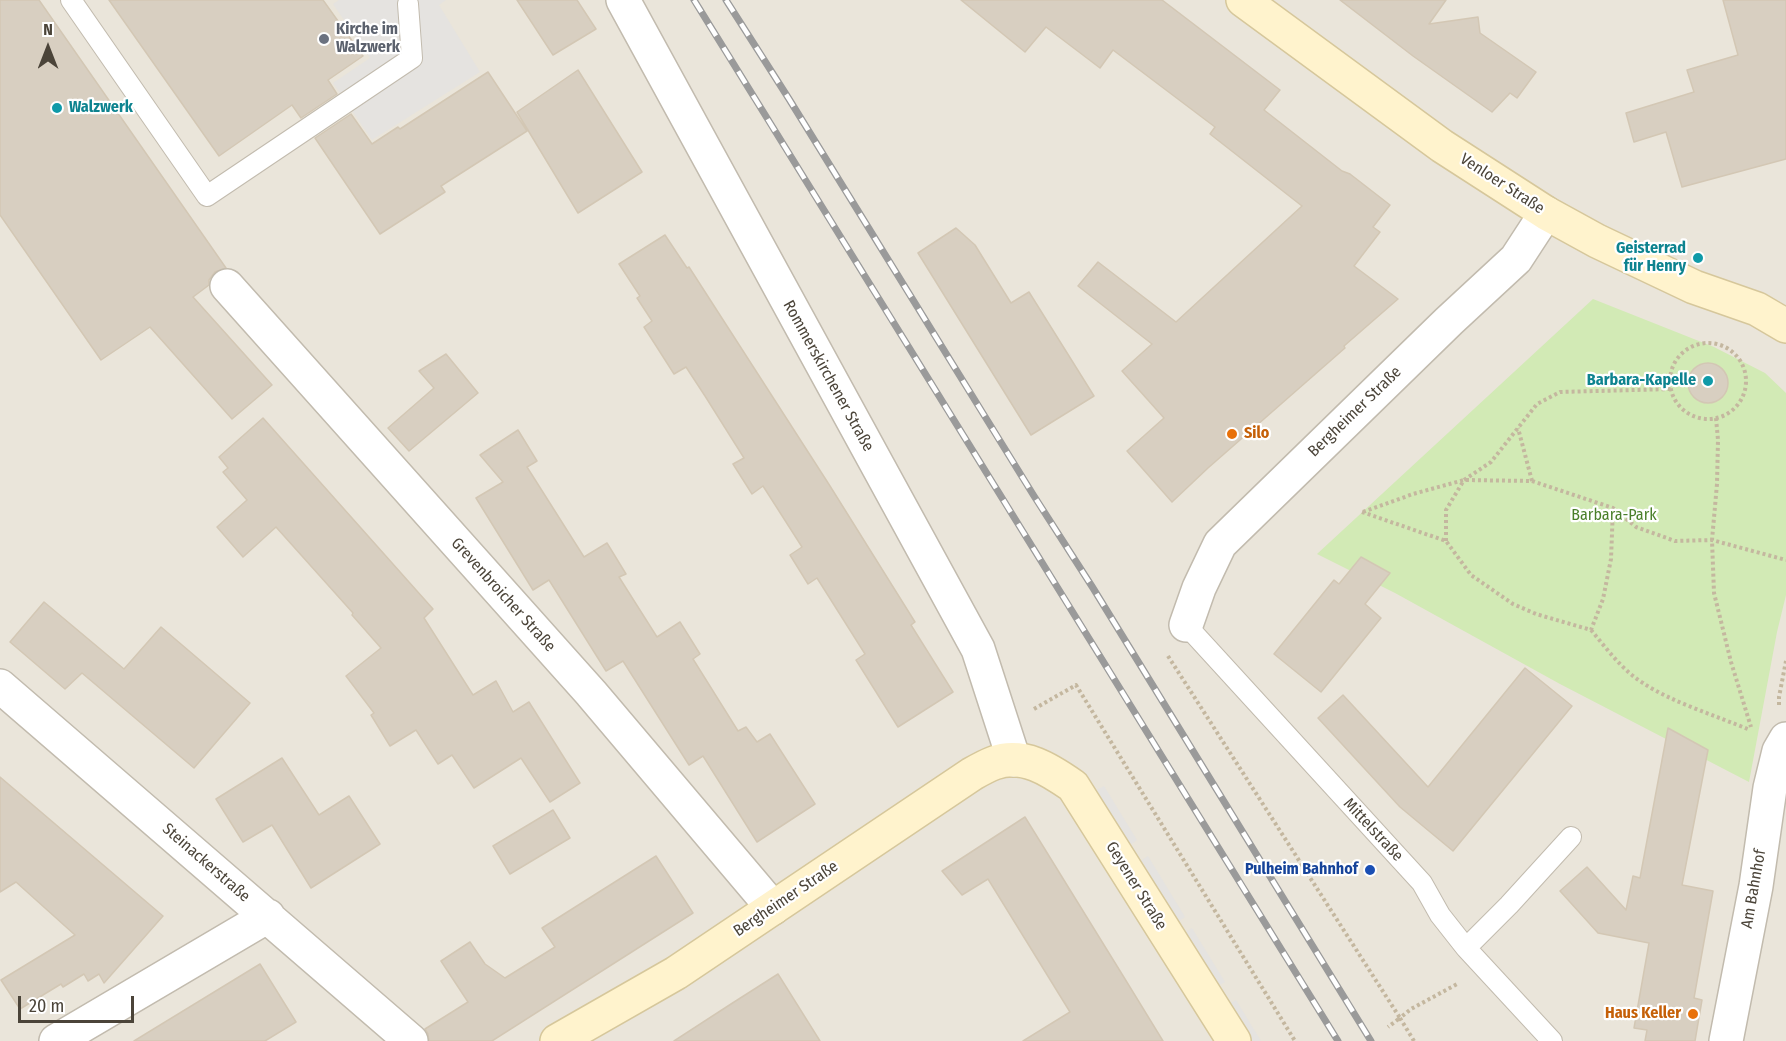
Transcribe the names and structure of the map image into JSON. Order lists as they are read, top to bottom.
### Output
{
  "streets": {
    "street": [
      "Venloer Straße",
      "Rommerskirchener Straße",
      "Bergheimer Straße",
      "Grevenbroicher Straße",
      "Steinackerstraße",
      "Geyener Straße",
      "Am Bahnhof"
    ],
    "lane": ["Mittelstraße"]
  },
  "crossings": [
    ["Venloer Straße", "Bergheimer Straße"],
    ["Rommerskirchener Straße", "Bergheimer Straße"],
    ["Rommerskirchener Straße", "Geyener Straße"],
    ["Bergheimer Straße", "Grevenbroicher Straße"],
    ["Bergheimer Straße", "Mittelstraße"],
    ["Bergheimer Straße", "Geyener Straße"]
  ],
  "parks": ["Barbara-Park"],
  "places": [
    "Kirche im Walzwerk",
    "Walzwerk",
    "Geisterrad für Henry",
    "Barbara-Kapelle",
    "Silo",
    "Pulheim Bahnhof",
    "Haus Keller"
  ],
  "scale_bar": "20 m",
  "north": "top"
}
